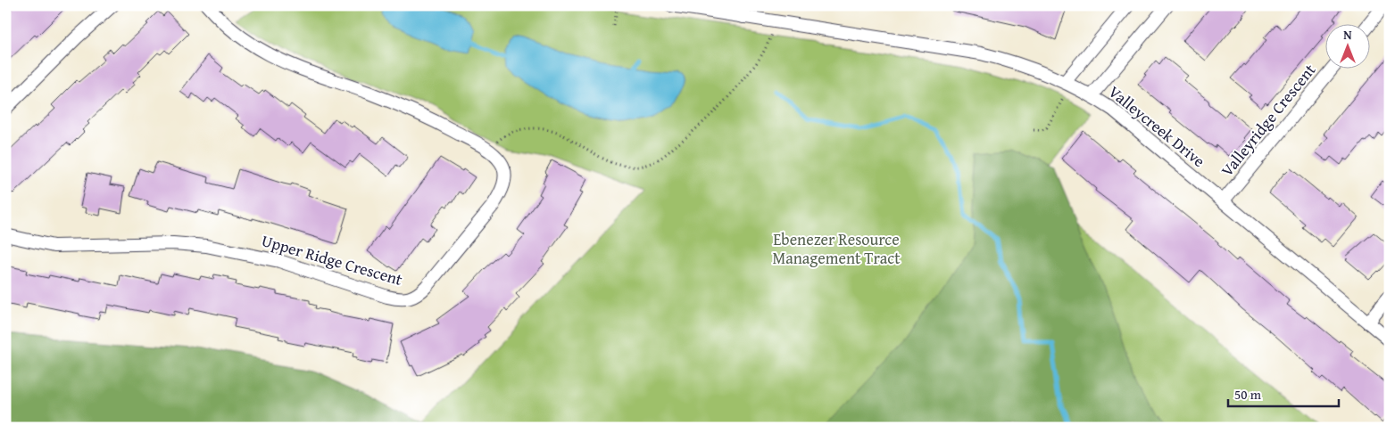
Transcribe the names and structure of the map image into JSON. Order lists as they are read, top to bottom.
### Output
{
  "streets": {
    "street": ["Valleyridge Crescent", "Valleycreek Drive", "Upper Ridge Crescent"]
  },
  "crossings": [
    ["Valleyridge Crescent", "Valleycreek Drive"]
  ],
  "parks": ["Ebenezer Resource Management Tract"],
  "scale_bar": "50 m",
  "north": "top"
}
